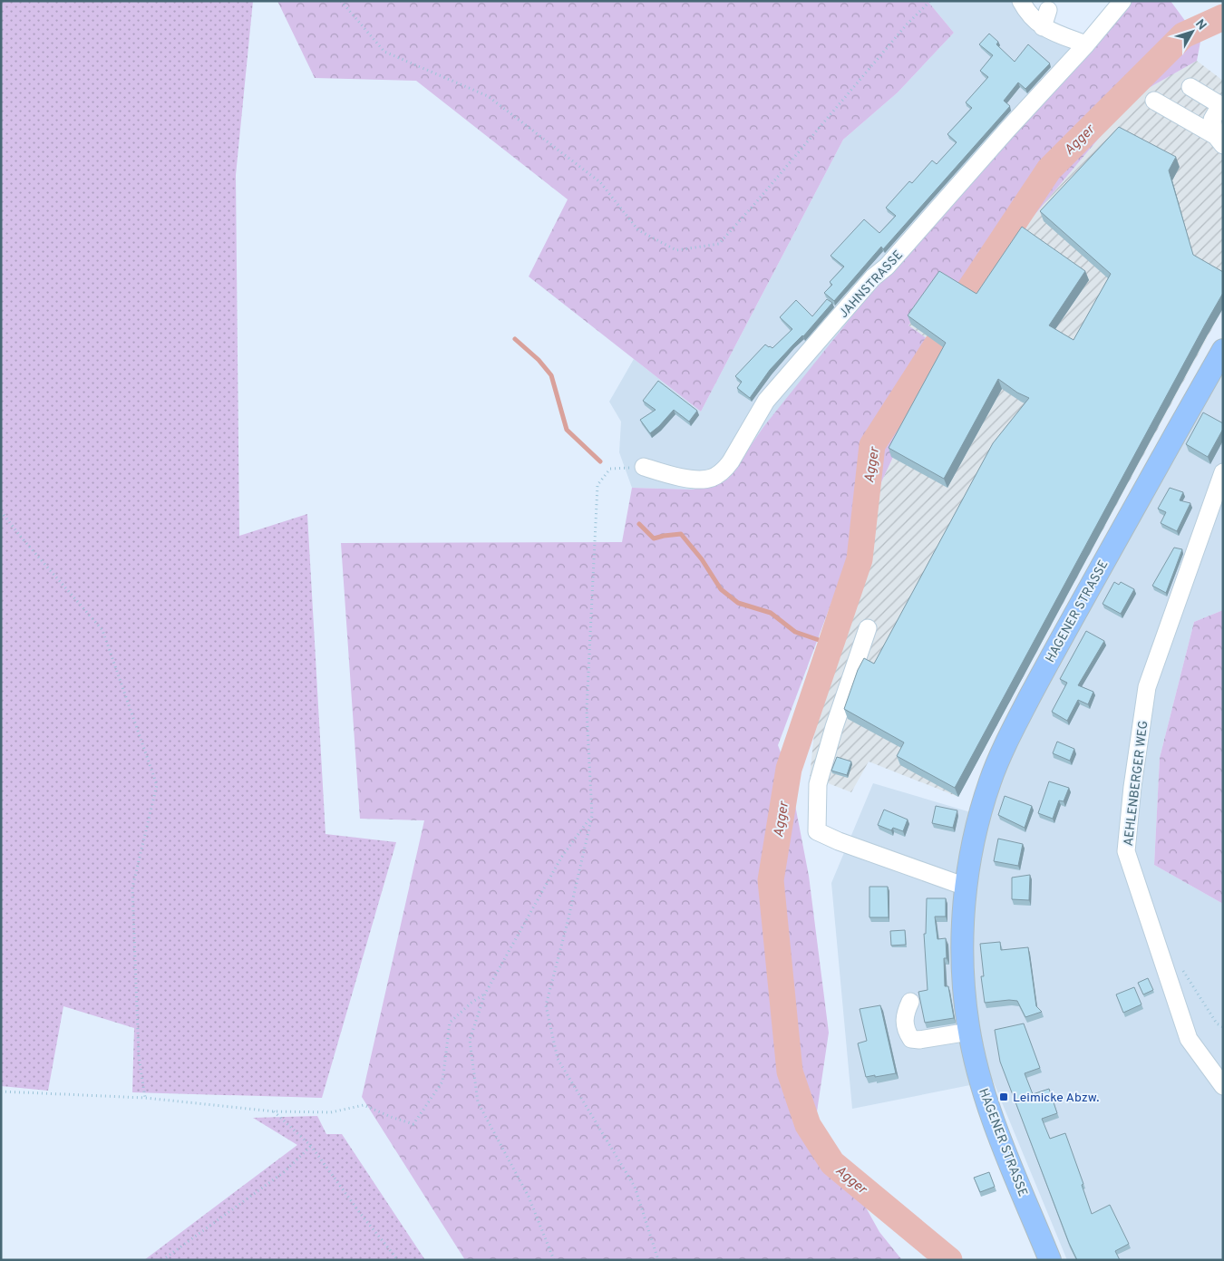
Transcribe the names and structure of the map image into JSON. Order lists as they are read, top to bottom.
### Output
{
  "streets": {
    "main road": ["HAGENER STRASSE"],
    "street": ["JAHNSTRASSE", "AEHLENBERGER WEG"]
  },
  "water": ["Agger"],
  "places": {
    "transit": ["Leimicke Abzw."]
  },
  "north": "top right"
}
